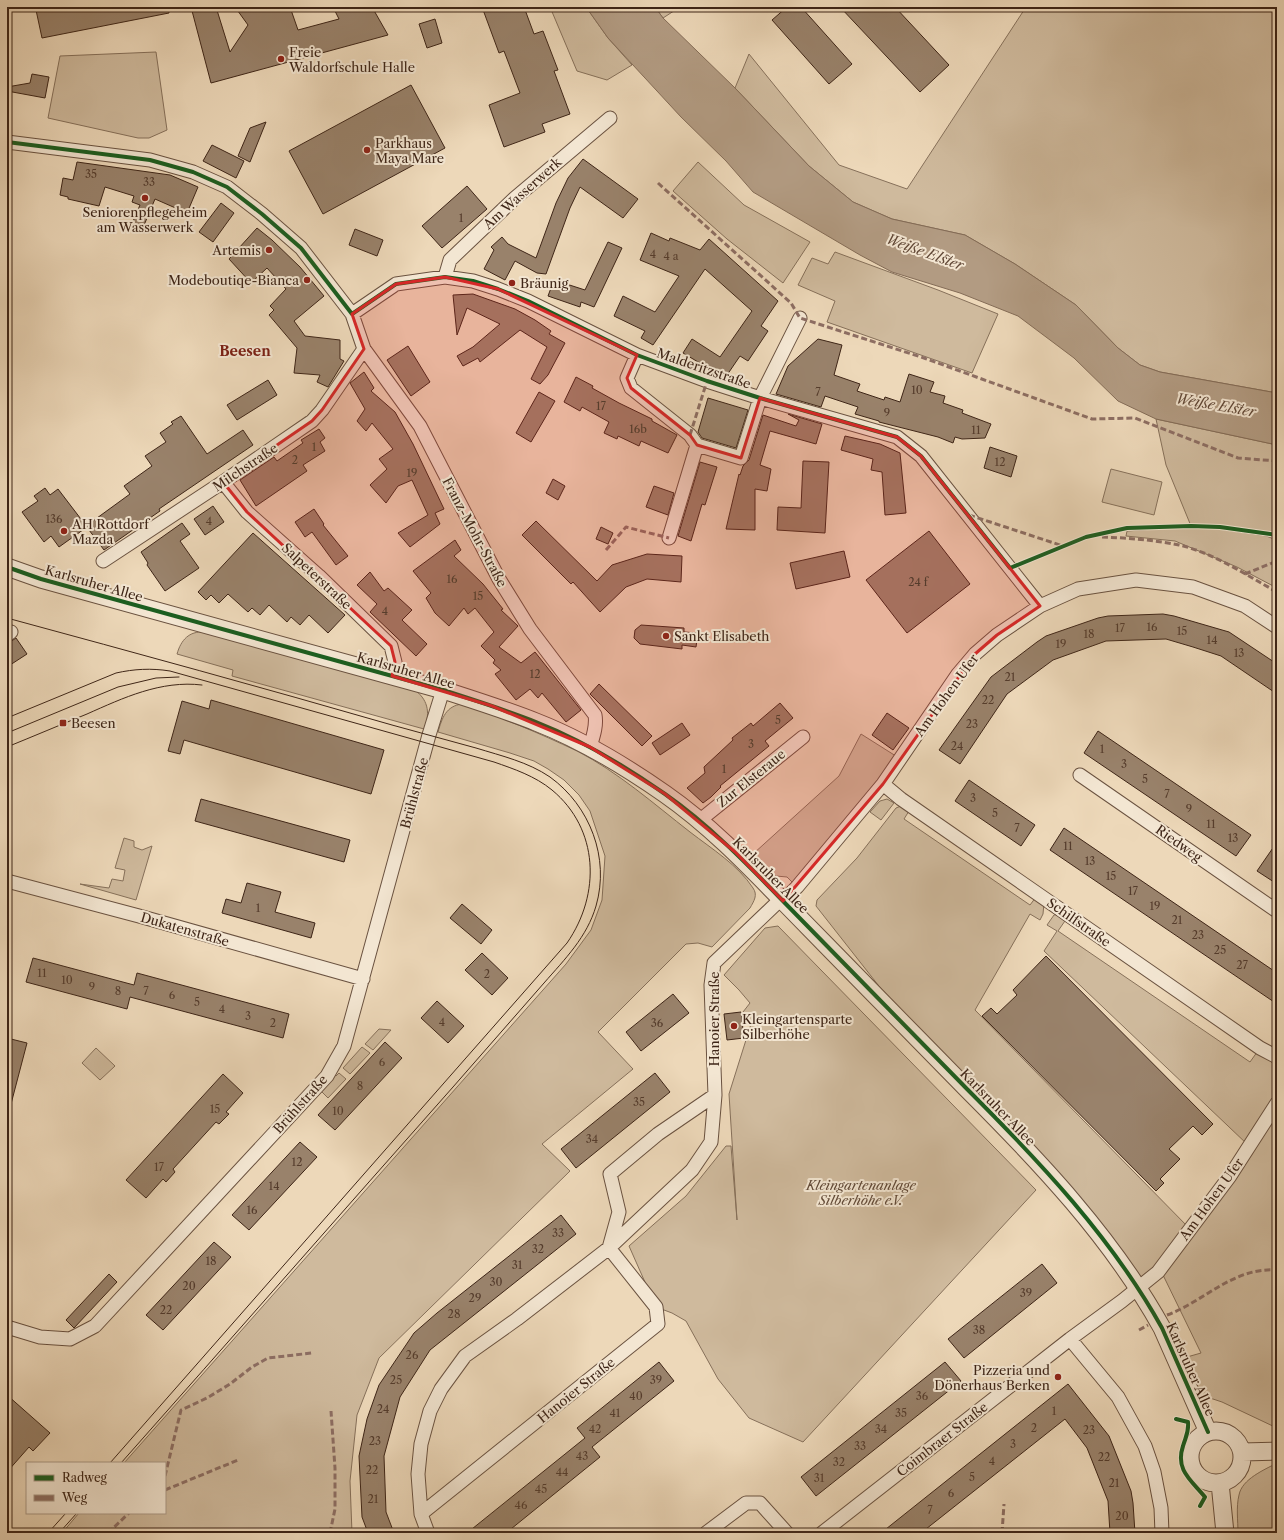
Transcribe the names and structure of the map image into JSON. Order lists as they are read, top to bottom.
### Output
{
  "streets": {
    "street": [
      "Am Wasserwerk",
      "Malderitzstraße",
      "Milchstraße",
      "Franz-Mohr-Straße",
      "Salpeterstraße",
      "Karlsruher Allee",
      "Am Hohen Ufer",
      "Zur Elsteraue",
      "Brühlstraße",
      "Riedweg",
      "Schilfstraße",
      "Dukatenstraße",
      "Hanoier Straße",
      "Coimbraer Straße"
    ]
  },
  "crossings": [
    ["Am Wasserwerk", "Malderitzstraße"],
    ["Malderitzstraße", "Franz-Mohr-Straße"],
    ["Malderitzstraße", "Am Hohen Ufer"],
    ["Milchstraße", "Franz-Mohr-Straße"],
    ["Milchstraße", "Salpeterstraße"],
    ["Franz-Mohr-Straße", "Karlsruher Allee"],
    ["Salpeterstraße", "Karlsruher Allee"],
    ["Karlsruher Allee", "Am Hohen Ufer"],
    ["Karlsruher Allee", "Zur Elsteraue"],
    ["Karlsruher Allee", "Brühlstraße"],
    ["Karlsruher Allee", "Hanoier Straße"],
    ["Karlsruher Allee", "Coimbraer Straße"],
    ["Am Hohen Ufer", "Schilfstraße"],
    ["Am Hohen Ufer", "Hanoier Straße"],
    ["Am Hohen Ufer", "Coimbraer Straße"],
    ["Brühlstraße", "Dukatenstraße"]
  ],
  "districts": ["Beesen"],
  "water": ["Weiße Elster"],
  "parks": ["Kleingartenanlage Silberhöhe e.V."],
  "places": {
    "other": [
      "Freie Waldorfschule Halle",
      "Parkhaus Maya Mare",
      "Seniorenpflegeheim am Wasserwerk",
      "Artemis",
      "Modeboutiqe-Bianca",
      "Bräunig",
      "AH Rottdorf Mazda",
      "Sankt Elisabeth",
      "Kleingartensparte Silberhöhe",
      "Pizzeria und Dönerhaus Berken"
    ],
    "transit": ["Beesen"]
  },
  "house_numbers": [
    "35",
    "33",
    "1",
    "4",
    "4 a",
    "10",
    "7",
    "17",
    "9",
    "16b",
    "11",
    "1",
    "2",
    "12",
    "19",
    "136",
    "4",
    "16",
    "24 f",
    "15",
    "4",
    "16",
    "17",
    "15",
    "18",
    "14",
    "19",
    "13",
    "12",
    "21",
    "22",
    "5",
    "23",
    "3",
    "24",
    "1",
    "3",
    "1",
    "5",
    "7",
    "3",
    "9",
    "5",
    "11",
    "7",
    "13",
    "11",
    "13",
    "15",
    "17",
    "19",
    "1",
    "21",
    "23",
    "25",
    "27",
    "11",
    "2",
    "10",
    "9",
    "8",
    "7",
    "6",
    "5",
    "4",
    "3",
    "4",
    "2",
    "36",
    "6",
    "8",
    "35",
    "15",
    "10",
    "34",
    "12",
    "17",
    "14",
    "16",
    "33",
    "32",
    "18",
    "31",
    "30",
    "20",
    "39",
    "29",
    "22",
    "28",
    "38",
    "26",
    "25",
    "39",
    "40",
    "36",
    "24",
    "1",
    "41",
    "35",
    "2",
    "42",
    "34",
    "23",
    "23",
    "3",
    "33",
    "43",
    "22",
    "4",
    "32",
    "22",
    "44",
    "5",
    "31",
    "21",
    "45",
    "6",
    "21",
    "46",
    "7",
    "20"
  ],
  "legend": ["Radweg", "Weg"]
}
